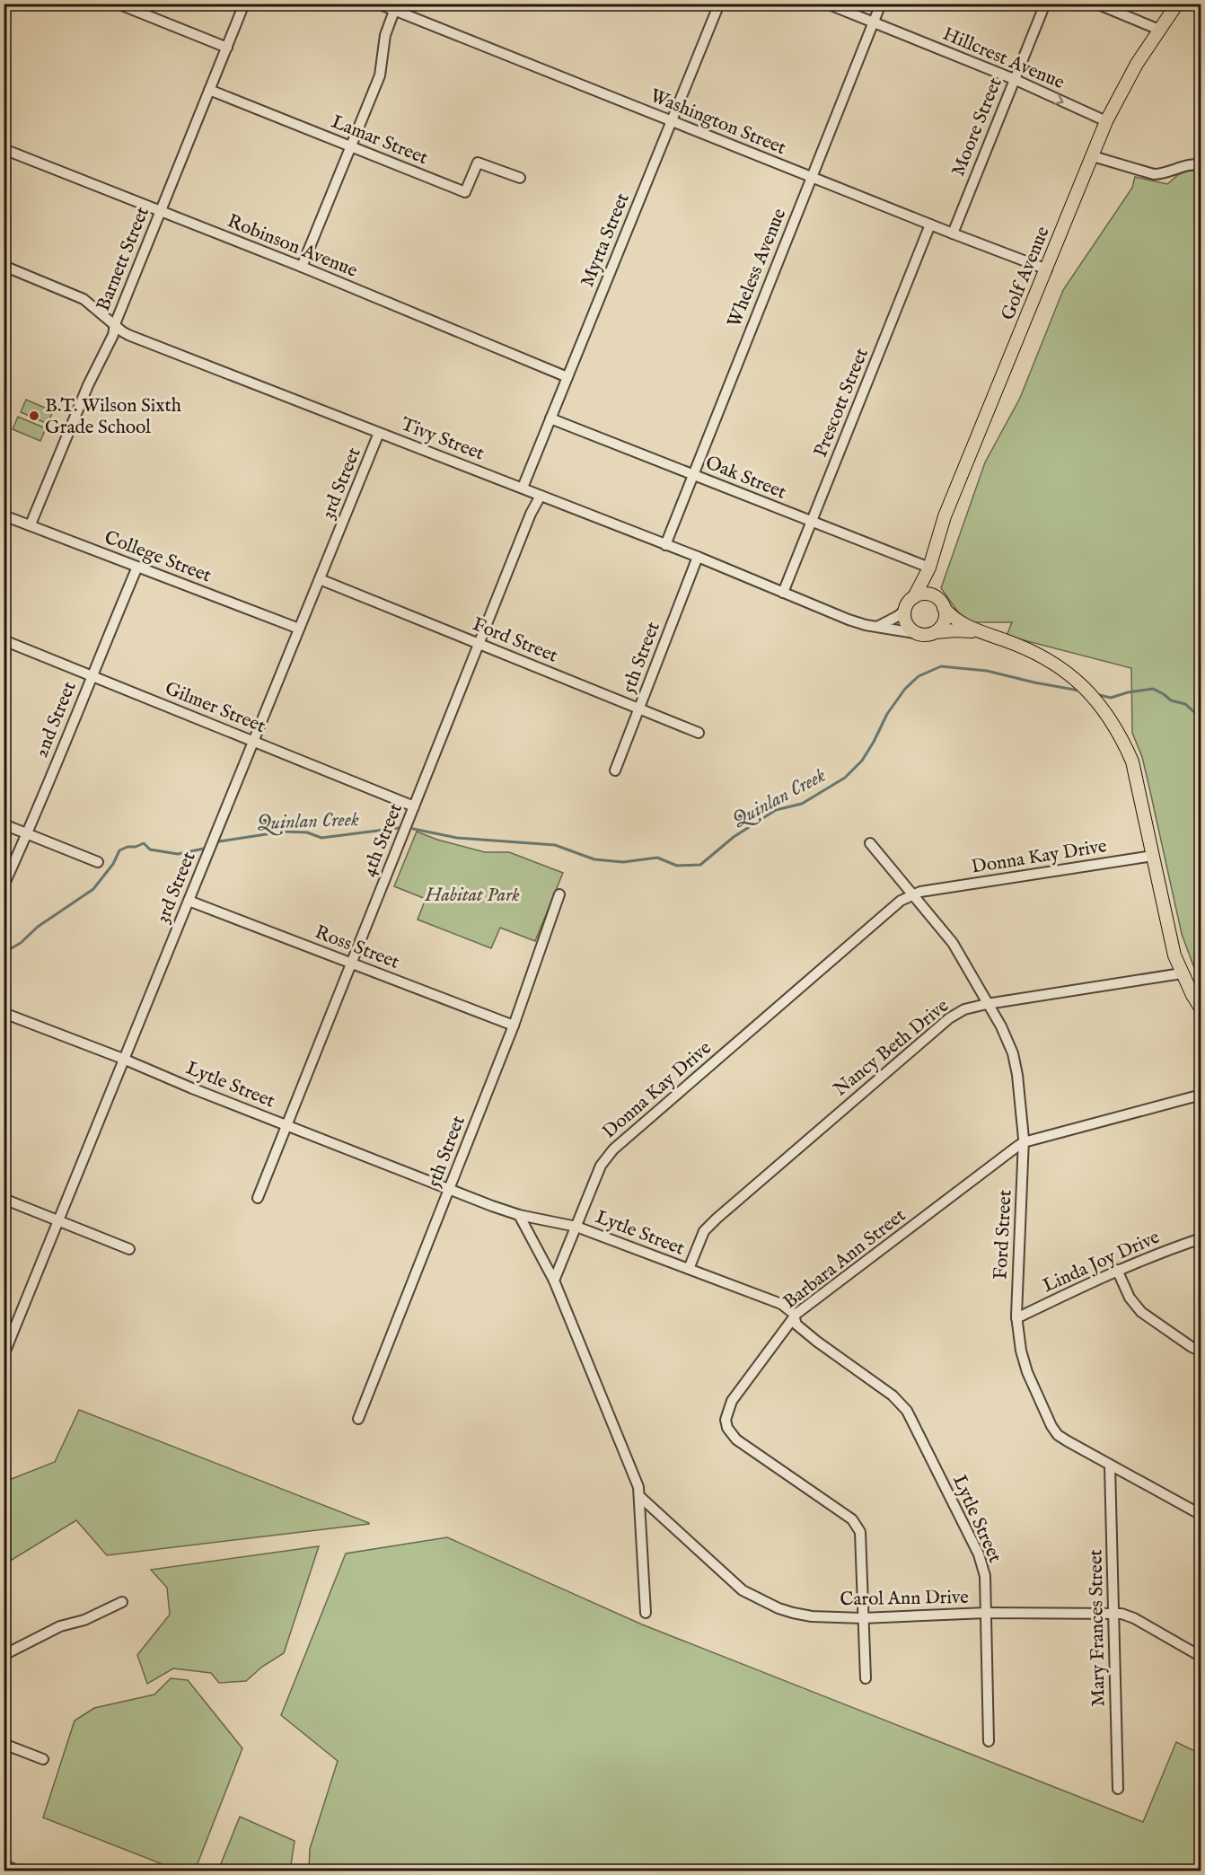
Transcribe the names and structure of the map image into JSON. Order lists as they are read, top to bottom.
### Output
{
  "streets": {
    "main road": ["Golf Avenue"],
    "street": [
      "Hillcrest Avenue",
      "Washington Street",
      "Moore Street",
      "Lamar Street",
      "Myrta Street",
      "Robinson Avenue",
      "Barnett Street",
      "Wheless Avenue",
      "Prescott Street",
      "Tivy Street",
      "Oak Street",
      "3rd Street",
      "College Street",
      "Ford Street",
      "5th Street",
      "Gilmer Street",
      "2nd Street",
      "4th Street",
      "Donna Kay Drive",
      "Ross Street",
      "Nancy Beth Drive",
      "Lytle Street",
      "Barbara Ann Street",
      "Linda Joy Drive",
      "Carol Ann Drive",
      "Mary Frances Street"
    ]
  },
  "crossings": [
    ["Hillcrest Avenue", "Moore Street"],
    ["Hillcrest Avenue", "Wheless Avenue"],
    ["Hillcrest Avenue", "Golf Avenue"],
    ["Washington Street", "Moore Street"],
    ["Washington Street", "Myrta Street"],
    ["Washington Street", "Wheless Avenue"],
    ["Washington Street", "Golf Avenue"],
    ["Washington Street", "Prescott Street"],
    ["Lamar Street", "Barnett Street"],
    ["Myrta Street", "Robinson Avenue"],
    ["Myrta Street", "Tivy Street"],
    ["Myrta Street", "Oak Street"],
    ["Robinson Avenue", "Barnett Street"],
    ["Barnett Street", "Tivy Street"],
    ["Barnett Street", "College Street"],
    ["Wheless Avenue", "Tivy Street"],
    ["Wheless Avenue", "Oak Street"],
    ["Golf Avenue", "Tivy Street"],
    ["Golf Avenue", "Oak Street"],
    ["Prescott Street", "Tivy Street"],
    ["Prescott Street", "Oak Street"],
    ["Tivy Street", "3rd Street"],
    ["Tivy Street", "5th Street"],
    ["Tivy Street", "4th Street"],
    ["3rd Street", "College Street"],
    ["3rd Street", "Ford Street"],
    ["3rd Street", "Gilmer Street"],
    ["3rd Street", "Ross Street"],
    ["3rd Street", "Lytle Street"],
    ["College Street", "2nd Street"],
    ["Ford Street", "5th Street"],
    ["Ford Street", "4th Street"],
    ["Ford Street", "Donna Kay Drive"],
    ["Ford Street", "Nancy Beth Drive"],
    ["Ford Street", "Barbara Ann Street"],
    ["Ford Street", "Linda Joy Drive"],
    ["Ford Street", "Mary Frances Street"],
    ["5th Street", "Ross Street"],
    ["5th Street", "Lytle Street"],
    ["Gilmer Street", "2nd Street"],
    ["Gilmer Street", "4th Street"],
    ["4th Street", "Ross Street"],
    ["4th Street", "Lytle Street"],
    ["Donna Kay Drive", "Lytle Street"],
    ["Nancy Beth Drive", "Lytle Street"],
    ["Lytle Street", "Barbara Ann Street"],
    ["Lytle Street", "Carol Ann Drive"],
    ["Barbara Ann Street", "Carol Ann Drive"],
    ["Carol Ann Drive", "Mary Frances Street"]
  ],
  "water": ["Quinlan Creek"],
  "parks": ["Habitat Park"],
  "places": ["B.T. Wilson Sixth Grade School"]
}
